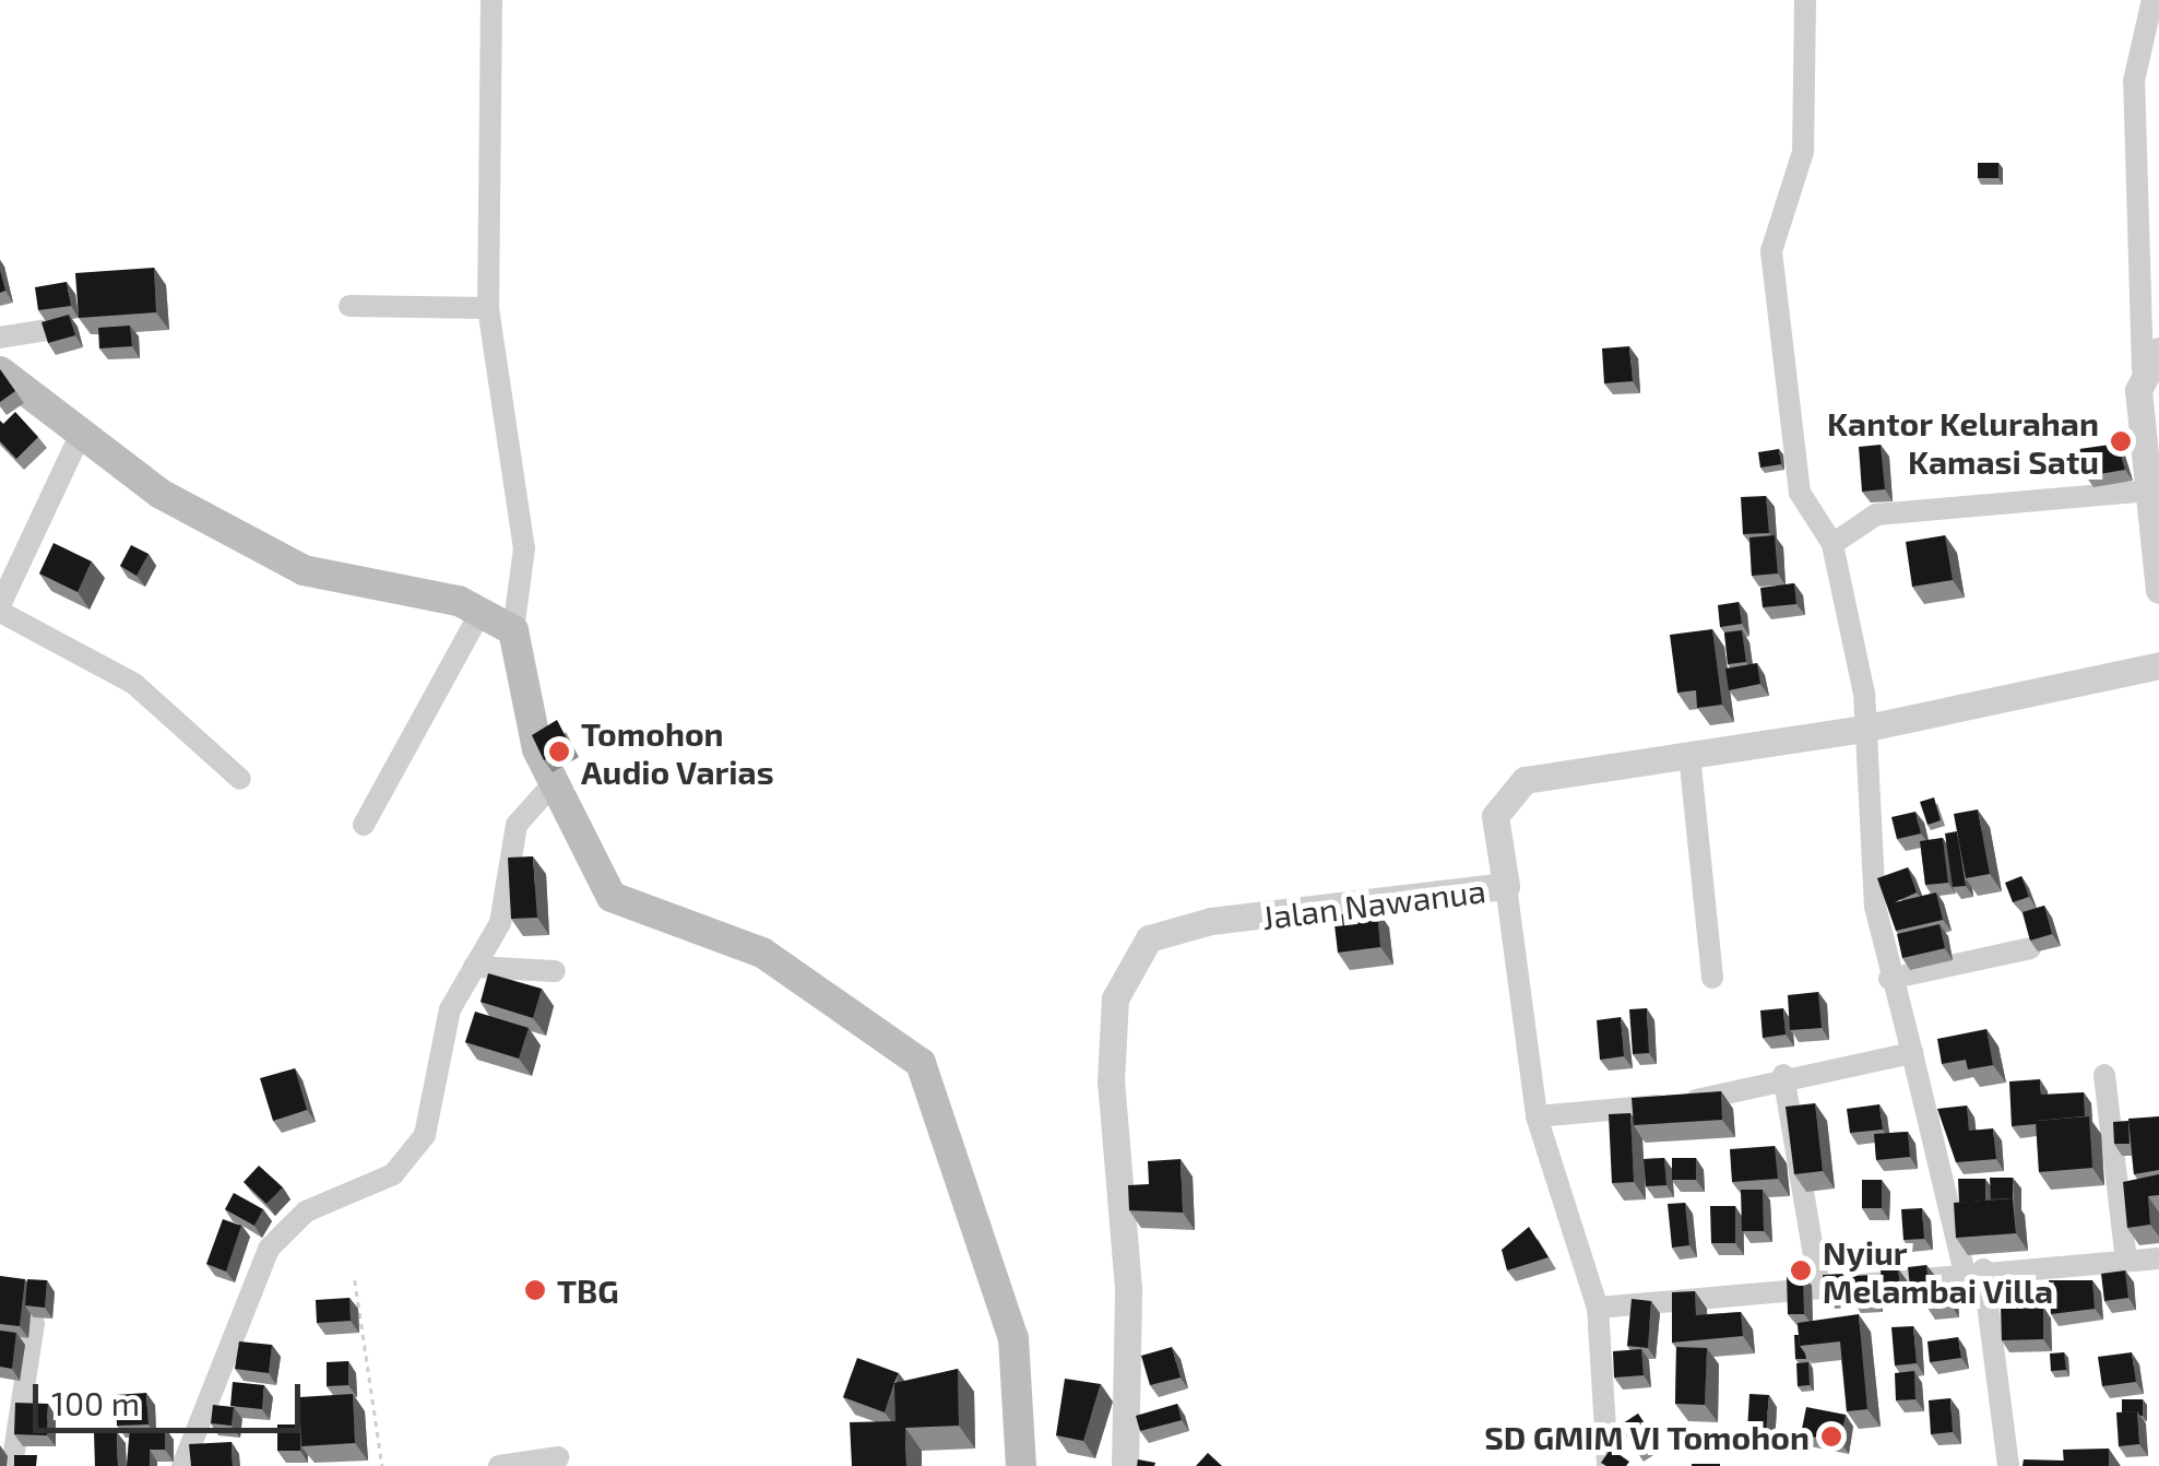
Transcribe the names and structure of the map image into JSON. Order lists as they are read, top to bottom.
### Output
{
  "streets": {
    "street": ["Jalan Nawanua"]
  },
  "places": [
    "Kantor Kelurahan Kamasi Satu",
    "Tomohon Audio Varias",
    "Nyiur Melambai Villa",
    "TBG",
    "SD GMIM VI Tomohon"
  ],
  "scale_bar": "100 m"
}
